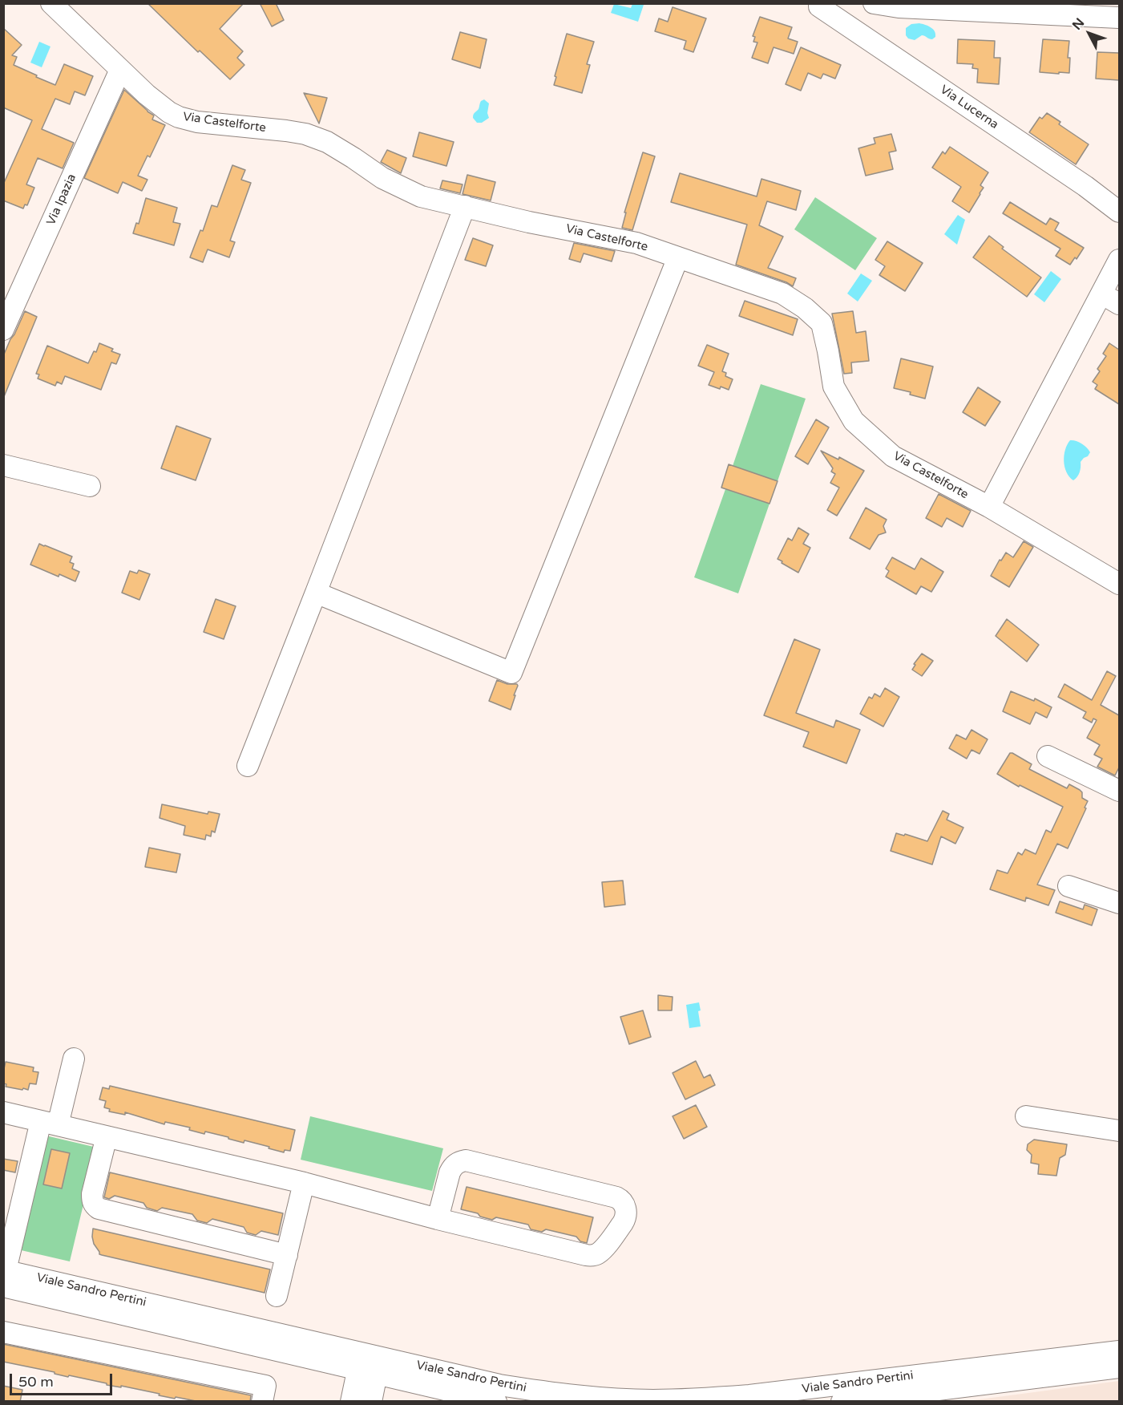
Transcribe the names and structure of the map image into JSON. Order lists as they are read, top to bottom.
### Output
{
  "streets": {
    "street": [
      "Via Lucerna",
      "Via Castelforte",
      "Via Ipazia",
      "Viale Sandro Pertini"
    ]
  },
  "crossings": [
    ["Via Castelforte", "Via Ipazia"]
  ],
  "scale_bar": "50 m",
  "north": "top left"
}
